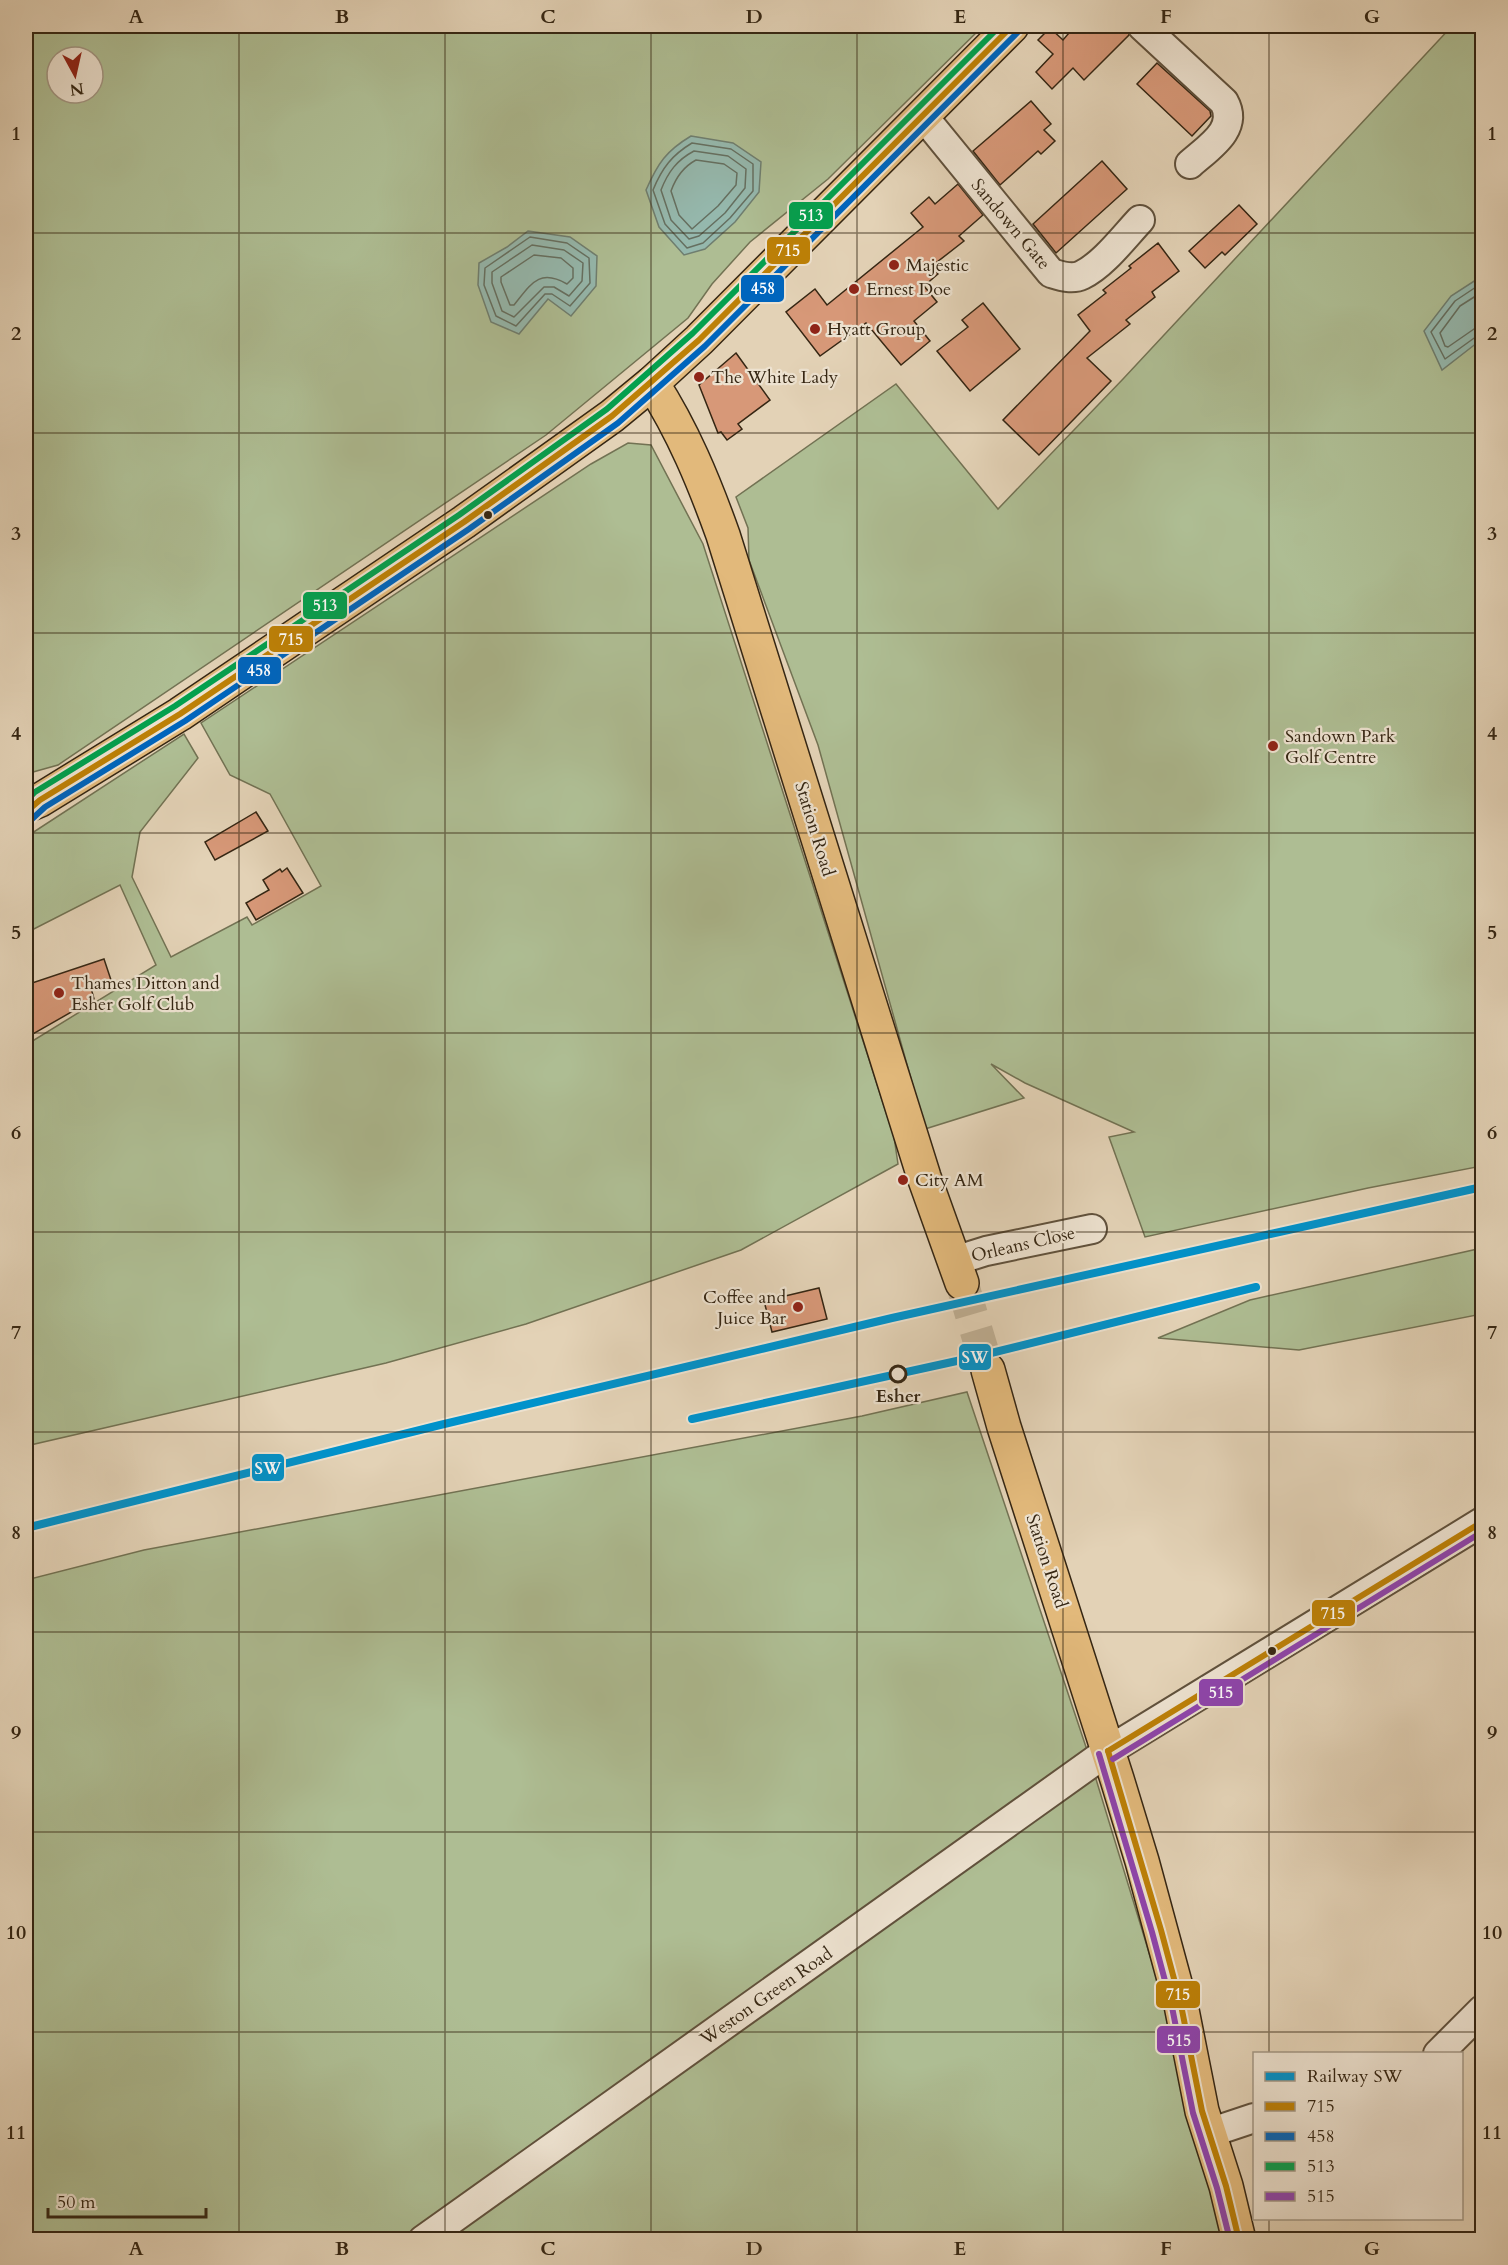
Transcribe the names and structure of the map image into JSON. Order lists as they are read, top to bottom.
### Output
{
  "streets": {
    "main road": ["Station Road"],
    "street": ["Sandown Gate", "Orleans Close", "Weston Green Road"]
  },
  "crossings": [
    ["Station Road", "Orleans Close"],
    ["Station Road", "Weston Green Road"]
  ],
  "places": [
    "Majestic",
    "Ernest Doe",
    "Hyatt Group",
    "The White Lady",
    "Sandown Park Golf Centre",
    "Thames Ditton and Esher Golf Club",
    "City AM",
    "Coffee and Juice Bar",
    "Esher"
  ],
  "lines": [
    "transit line 715",
    "transit line 513",
    "transit line 458",
    "rail line SW",
    "transit line 515"
  ],
  "legend": [
    "Railway SW",
    "715",
    "458",
    "513",
    "515"
  ],
  "scale_bar": "50 m",
  "north": "bottom",
  "grid": {
    "columns": [
      "A",
      "B",
      "C",
      "D",
      "E",
      "F",
      "G"
    ],
    "rows": [
      "1",
      "2",
      "3",
      "4",
      "5",
      "6",
      "7",
      "8",
      "9",
      "10",
      "11"
    ]
  }
}
